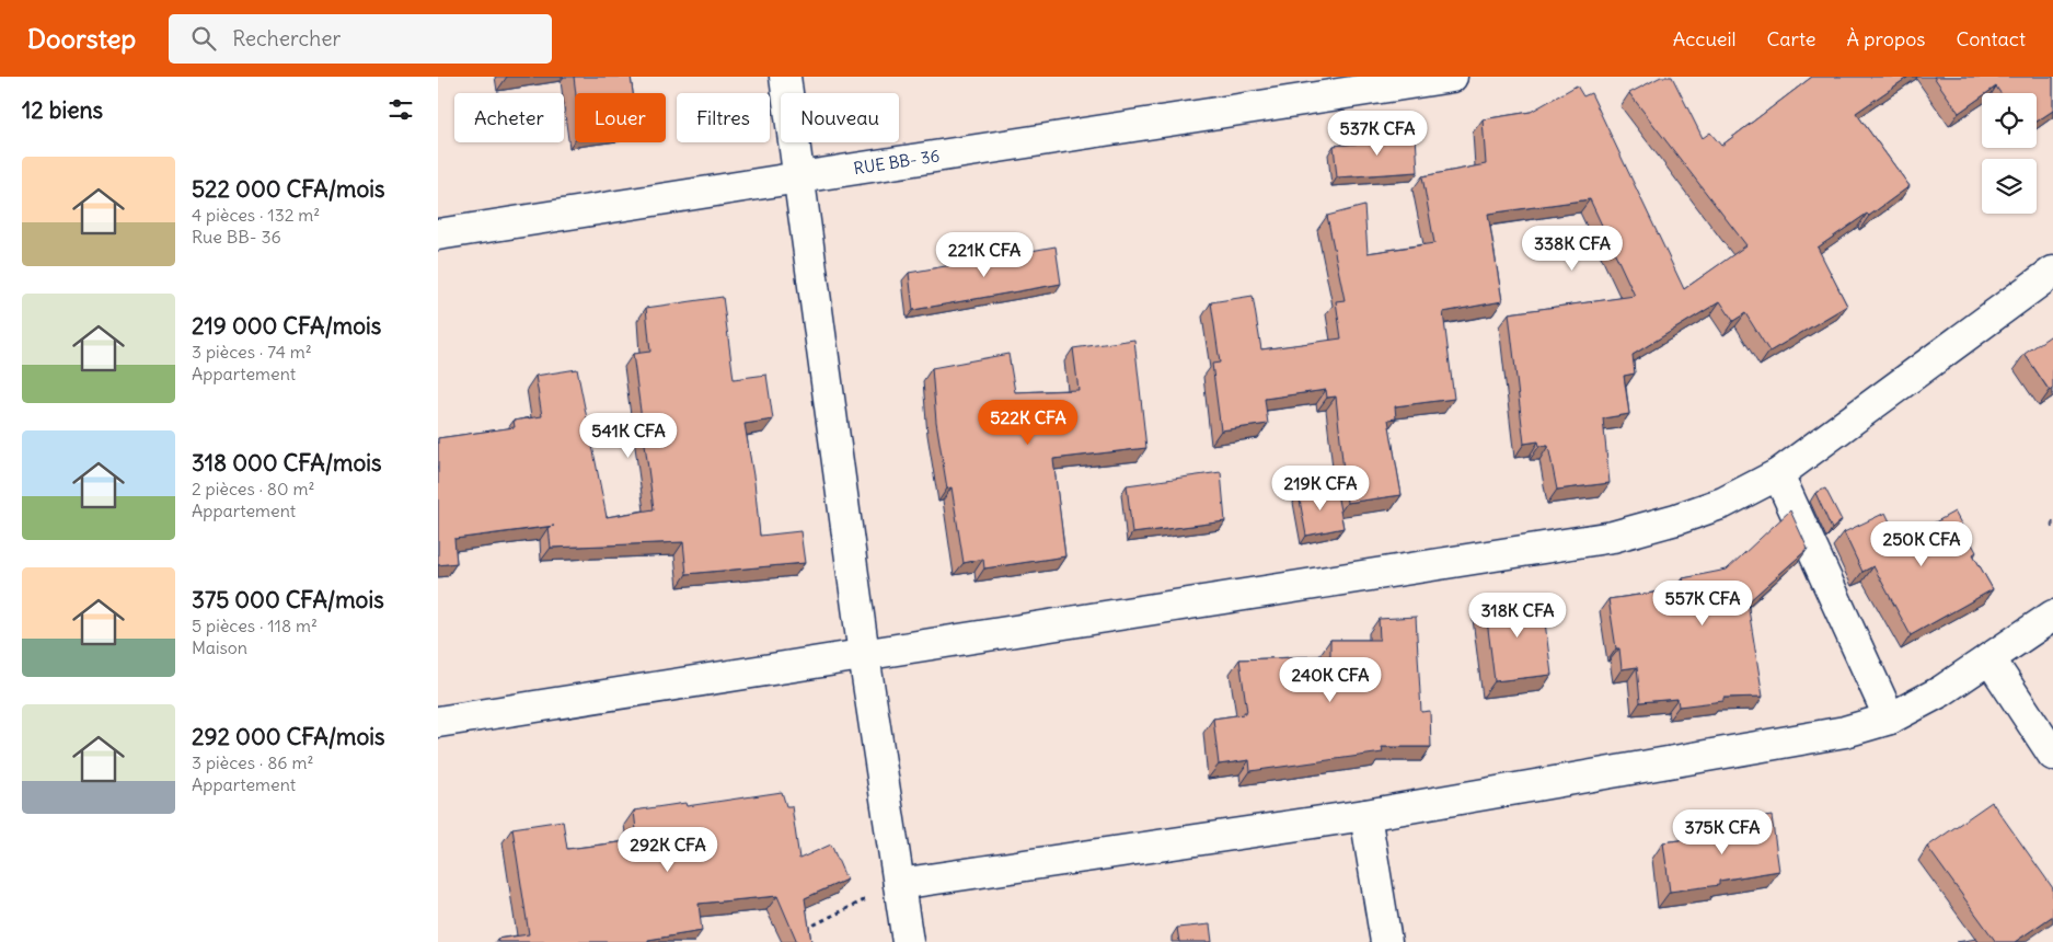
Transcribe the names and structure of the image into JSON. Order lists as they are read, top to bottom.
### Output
{
  "streets": {
    "street": ["RUE BB- 36"]
  },
  "page": {
    "header": "Doorstep",
    "search": "Rechercher",
    "nav": [
      "Accueil",
      "Carte",
      "À propos",
      "Contact"
    ],
    "heading": "12 biens",
    "chip": [
      "Acheter",
      "Louer",
      "Filtres",
      "Nouveau"
    ],
    "price": [
      "537K CFA",
      "338K CFA",
      "221K CFA",
      "522K CFA",
      "541K CFA",
      "219K CFA",
      "250K CFA",
      "557K CFA",
      "318K CFA",
      "240K CFA",
      "375K CFA",
      "292K CFA"
    ],
    "list": [
      {
        "name": "522 000 CFA/mois",
        "note": "4 pièces · 132 m² · Rue BB- 36"
      },
      {
        "name": "219 000 CFA/mois",
        "note": "3 pièces · 74 m² · Appartement"
      },
      {
        "name": "318 000 CFA/mois",
        "note": "2 pièces · 80 m² · Appartement"
      },
      {
        "name": "375 000 CFA/mois",
        "note": "5 pièces · 118 m² · Maison"
      },
      {
        "name": "292 000 CFA/mois",
        "note": "3 pièces · 86 m² · Appartement"
      }
    ]
  }
}
